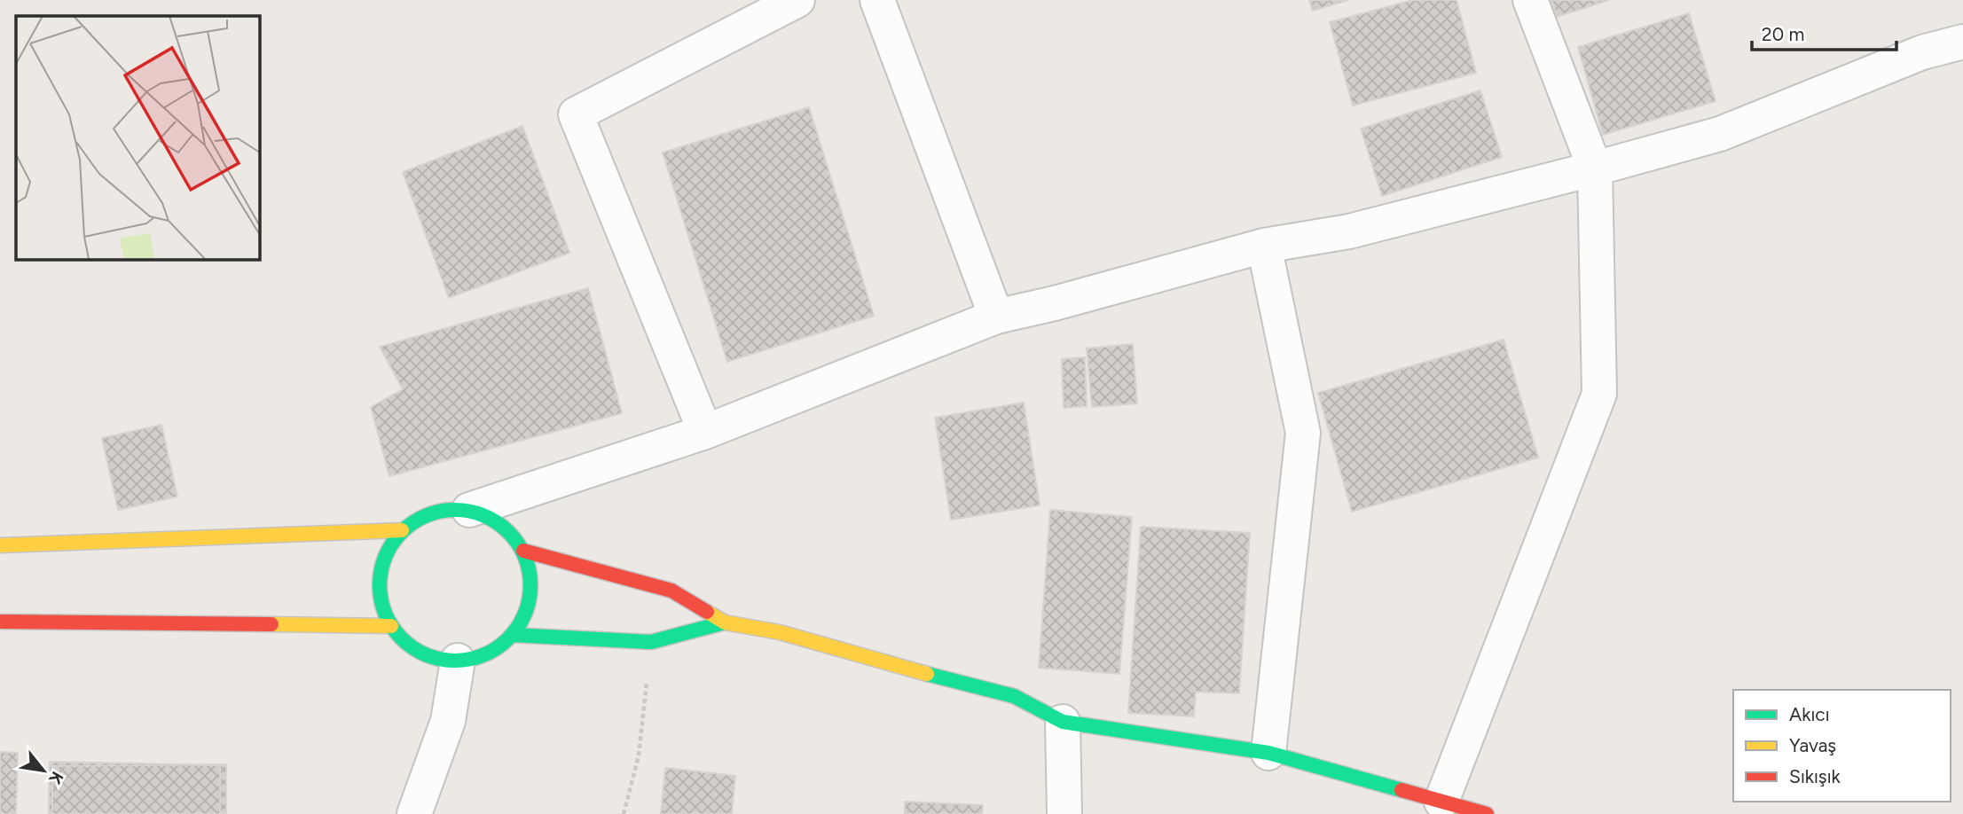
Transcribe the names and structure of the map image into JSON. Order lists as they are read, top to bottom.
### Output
{
  "legend": ["Akıcı", "Yavaş", "Sıkışık"],
  "scale_bar": "20 m",
  "north": "bottom right"
}
